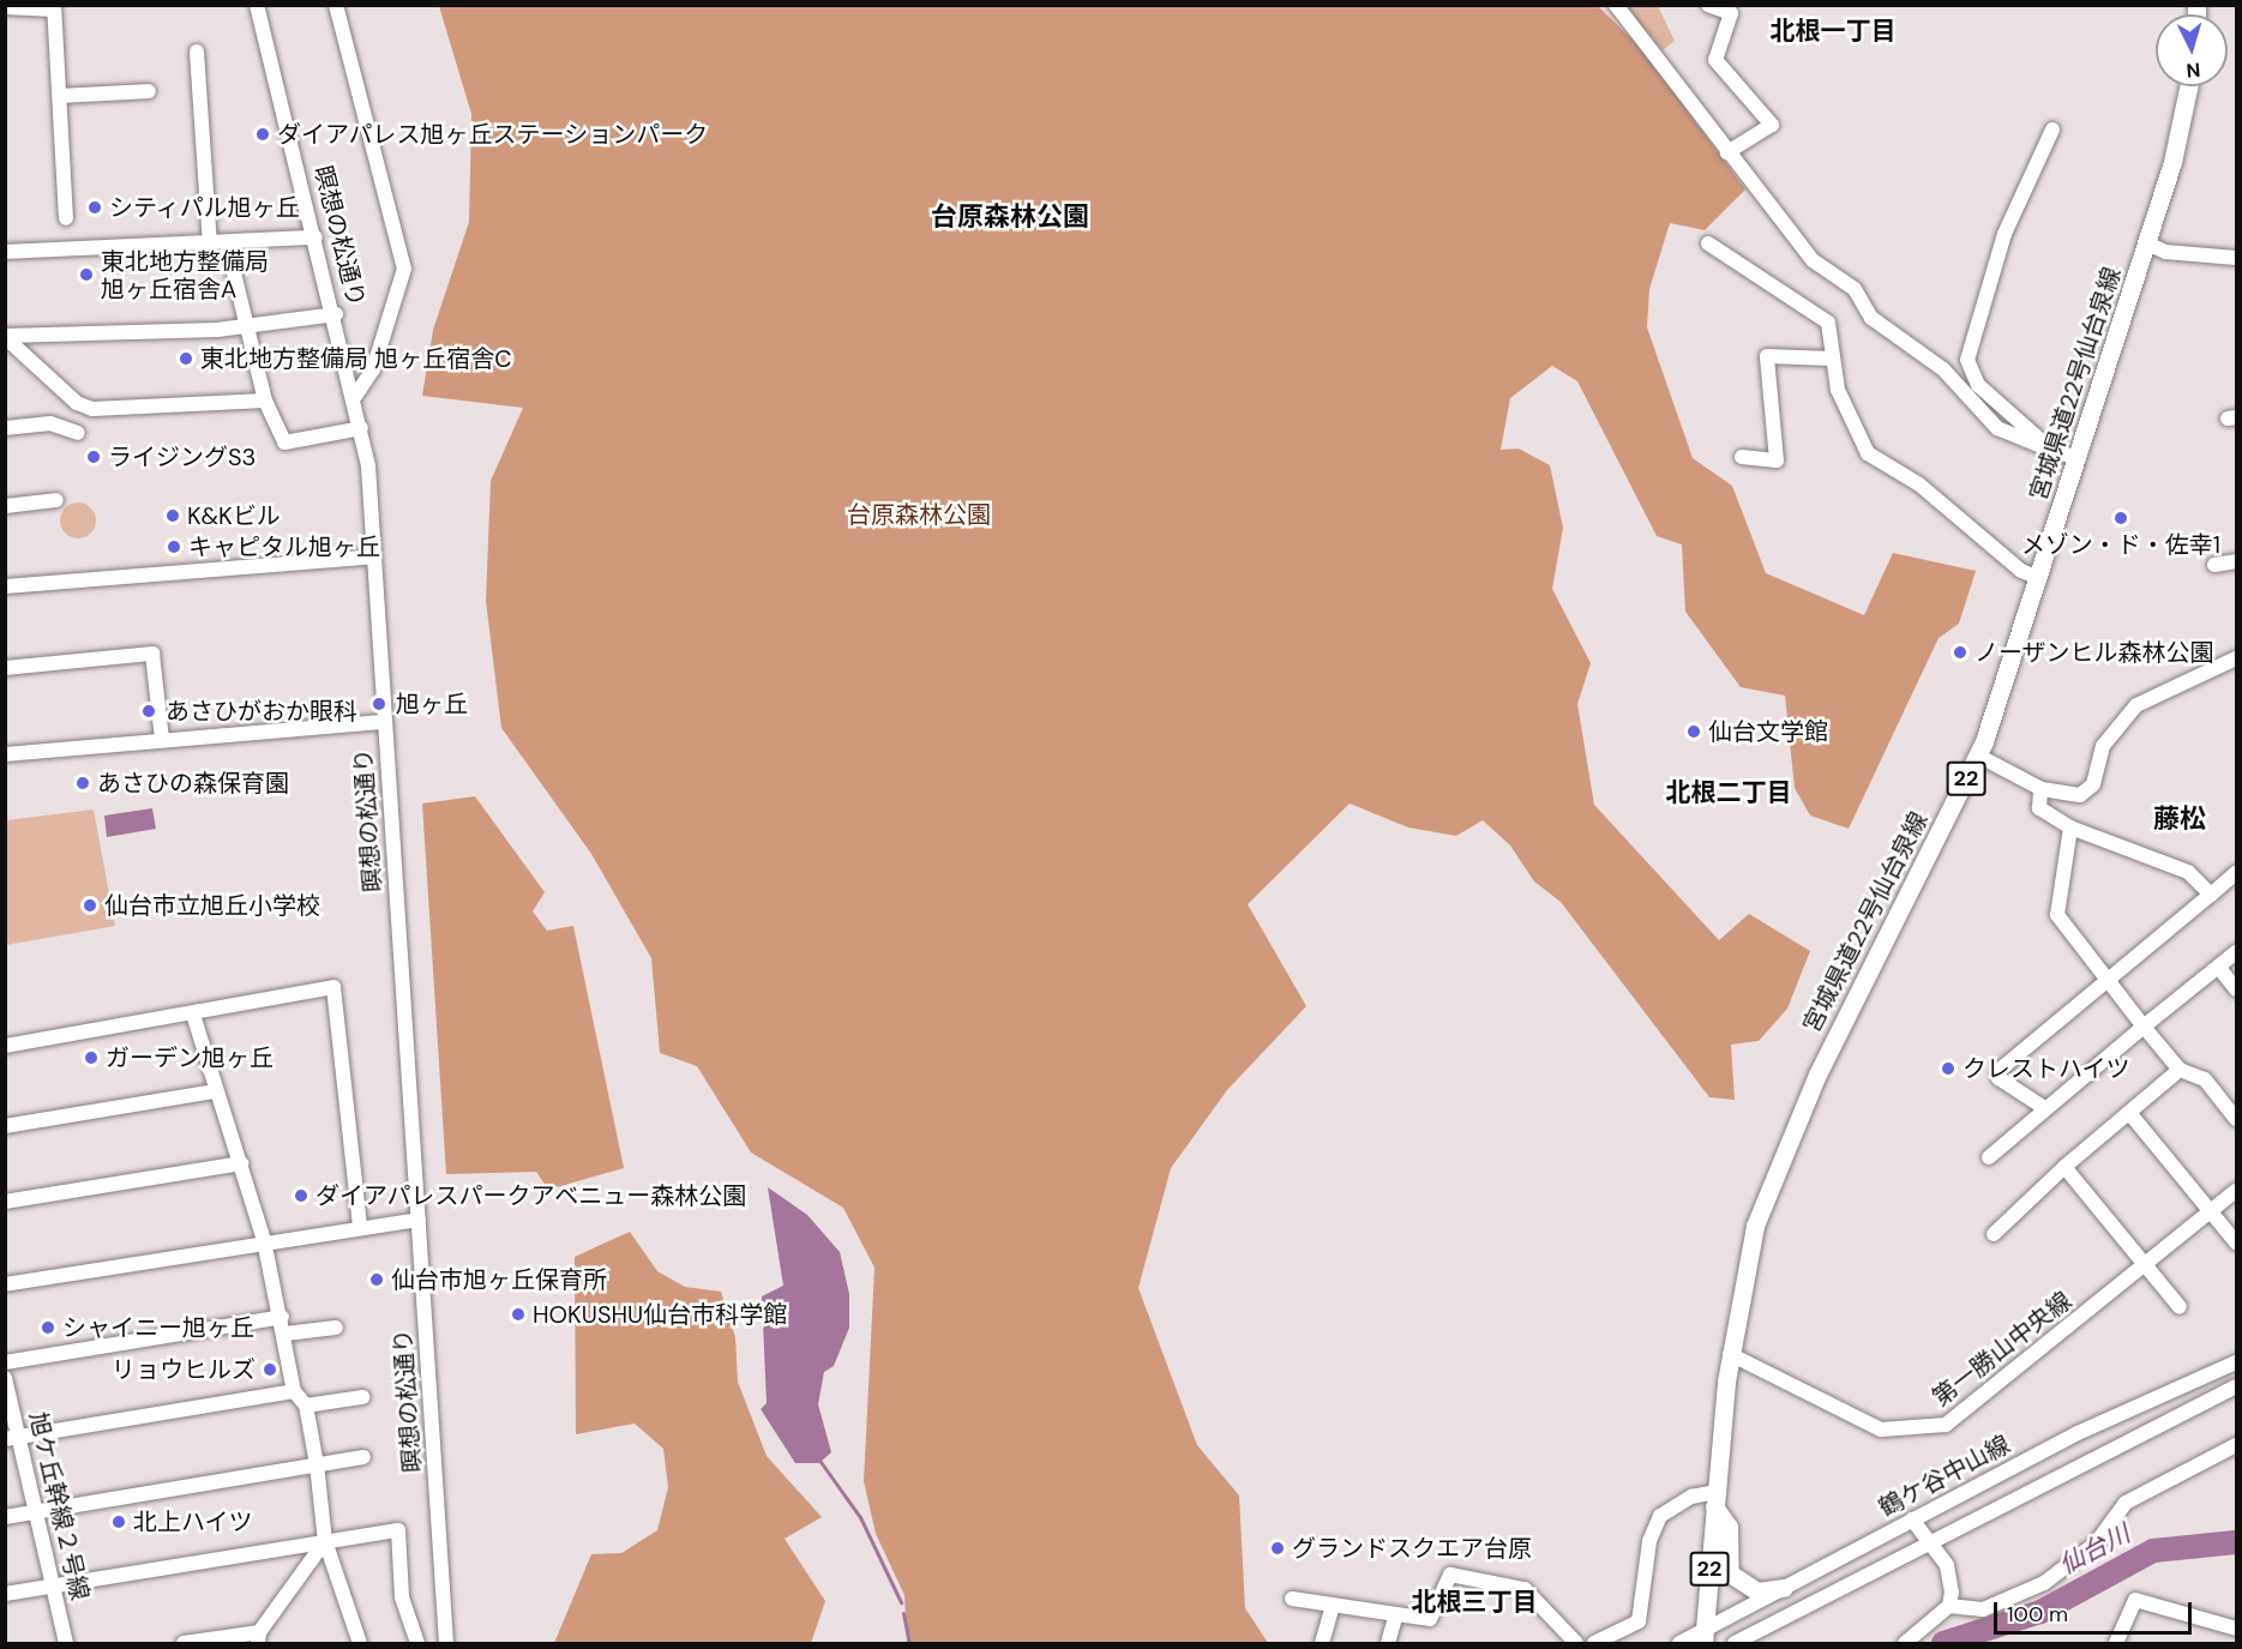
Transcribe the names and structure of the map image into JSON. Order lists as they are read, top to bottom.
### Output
{
  "streets": {
    "main road": ["宮城県道22号仙台泉線", "22"],
    "street": [
      "瞑想の松通り",
      "第一勝山中央線",
      "鶴ケ谷中山線",
      "旭ケ丘幹線２号線"
    ]
  },
  "crossings": [
    ["宮城県道22号仙台泉線", "第一勝山中央線"],
    ["宮城県道22号仙台泉線", "鶴ケ谷中山線"]
  ],
  "districts": [
    "北根一丁目",
    "台原森林公園",
    "北根二丁目",
    "藤松",
    "北根三丁目"
  ],
  "water": ["仙台川"],
  "parks": ["台原森林公園"],
  "places": [
    "ダイアパレス旭ヶ丘ステーションパーク",
    "シティパル旭ヶ丘",
    "東北地方整備局 旭ヶ丘宿舎A",
    "東北地方整備局 旭ヶ丘宿舎C",
    "ライジングS3",
    "K&Kビル",
    "メゾン・ド・佐幸1",
    "キャピタル旭ヶ丘",
    "ノーザンヒル森林公園",
    "旭ヶ丘",
    "あさひがおか眼科",
    "仙台文学館",
    "あさひの森保育園",
    "仙台市立旭丘小学校",
    "ガーデン旭ヶ丘",
    "クレストハイツ",
    "ダイアパレスパークアベニュー森林公園",
    "仙台市旭ヶ丘保育所",
    "HOKUSHU仙台市科学館",
    "シャイニー旭ヶ丘",
    "リョウヒルズ",
    "北上ハイツ",
    "グランドスクエア台原"
  ],
  "scale_bar": "100 m",
  "north": "bottom"
}
